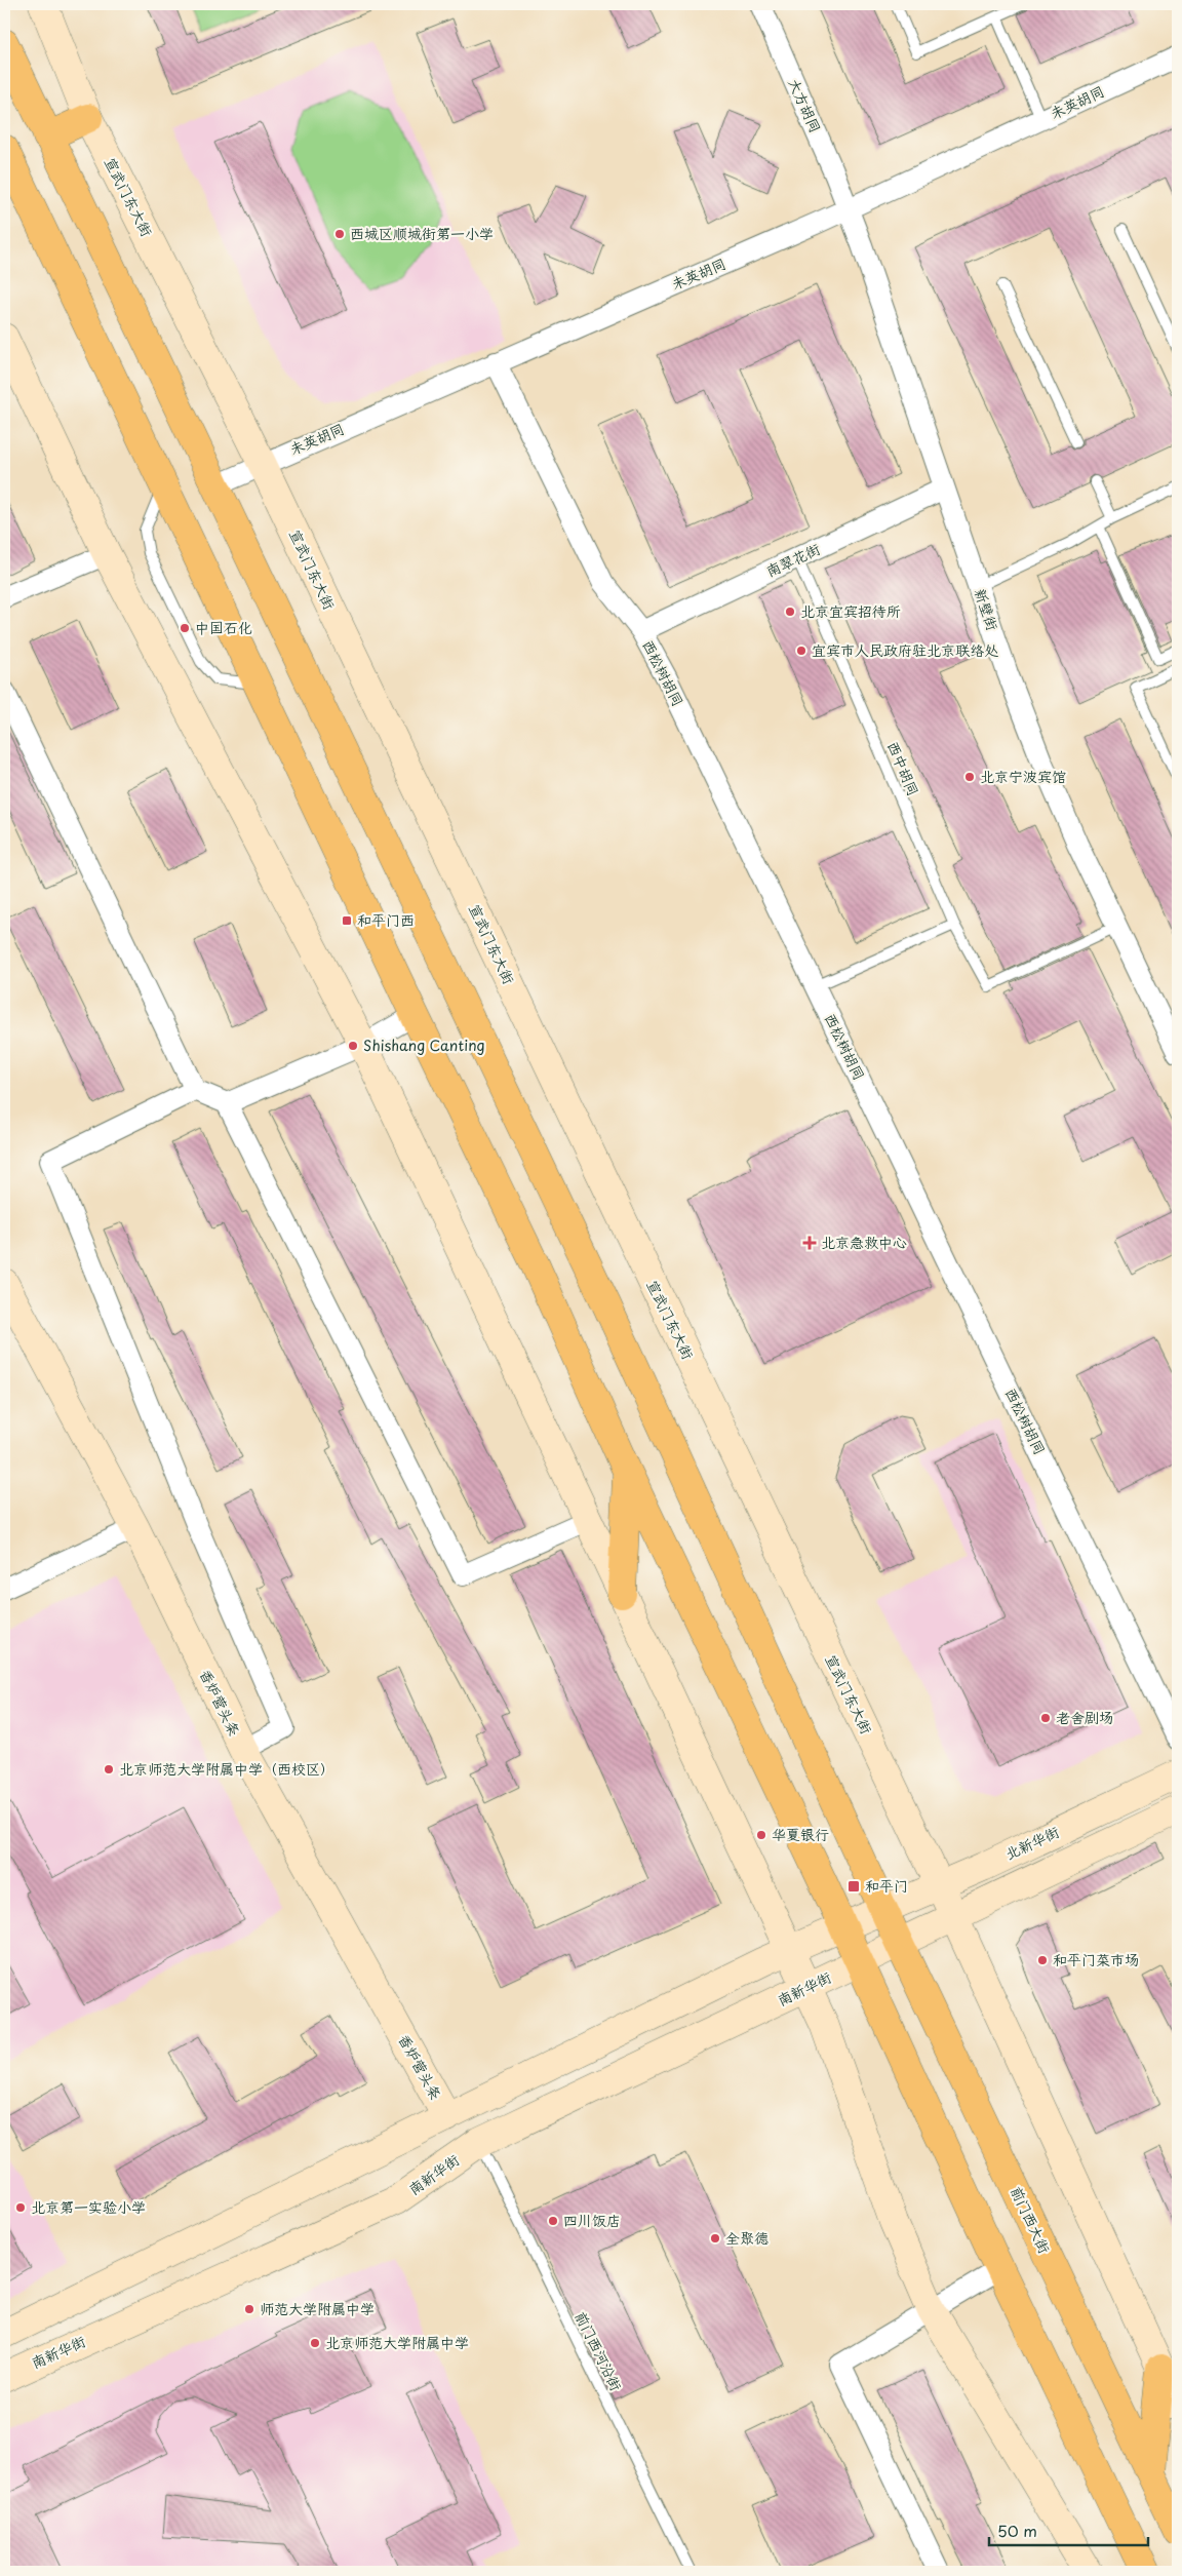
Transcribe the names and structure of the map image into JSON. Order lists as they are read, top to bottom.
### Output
{
  "streets": {
    "main road": ["前门西大街"],
    "street": [
      "未英胡同",
      "大方胡同",
      "宣武门东大街",
      "南翠花街",
      "新壁街",
      "西松树胡同",
      "香炉营头条",
      "北新华街",
      "南新华街"
    ],
    "lane": ["西中胡同", "前门西河沿街"]
  },
  "crossings": [
    ["未英胡同", "大方胡同"],
    ["未英胡同", "宣武门东大街"],
    ["未英胡同", "新壁街"],
    ["未英胡同", "西松树胡同"],
    ["大方胡同", "新壁街"],
    ["宣武门东大街", "北新华街"],
    ["南翠花街", "新壁街"],
    ["南翠花街", "西松树胡同"],
    ["南翠花街", "西中胡同"],
    ["新壁街", "西中胡同"],
    ["北新华街", "前门西大街"],
    ["南新华街", "前门西大街"],
    ["南新华街", "前门西河沿街"]
  ],
  "places": {
    "other": [
      "西城区顺城街第一小学",
      "北京宜宾招待所",
      "中国石化",
      "宜宾市人民政府驻北京联络处",
      "北京宁波宾馆",
      "Shishang Canting",
      "老舍剧场",
      "北京师范大学附属中学（西校区）",
      "华夏银行",
      "和平门菜市场",
      "北京第一实验小学",
      "四川饭店",
      "全聚德",
      "师范大学附属中学",
      "北京师范大学附属中学"
    ],
    "transit": ["和平门西", "和平门"],
    "health": ["北京急救中心"]
  },
  "scale_bar": "50 m"
}
